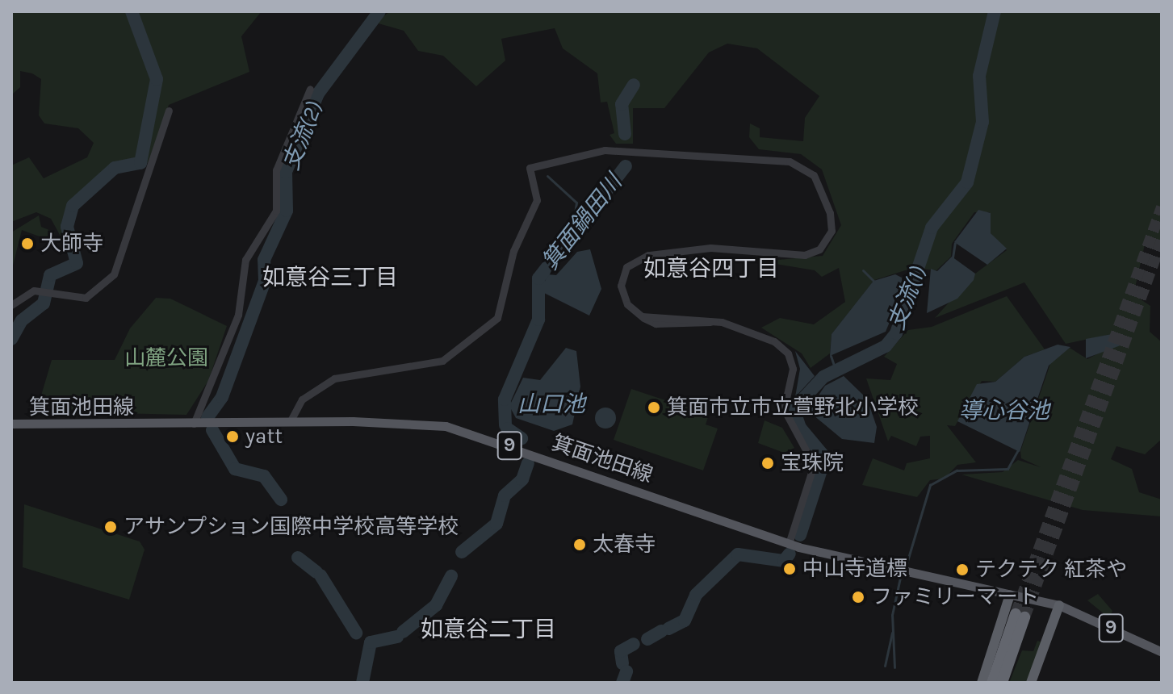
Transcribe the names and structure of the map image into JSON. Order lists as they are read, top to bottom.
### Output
{
  "streets": {
    "main road": ["箕面池田線", "9"]
  },
  "districts": ["如意谷四丁目", "如意谷三丁目", "如意谷二丁目"],
  "water": [
    "支流(2)",
    "箕面鍋田川",
    "支流(1)",
    "山口池",
    "導心谷池"
  ],
  "parks": ["山麓公園"],
  "places": [
    "大師寺",
    "箕面市立市立萱野北小学校",
    "yatt",
    "宝珠院",
    "アサンプション国際中学校高等学校",
    "太春寺",
    "中山寺道標",
    "テクテク 紅茶や",
    "ファミリーマート"
  ]
}
